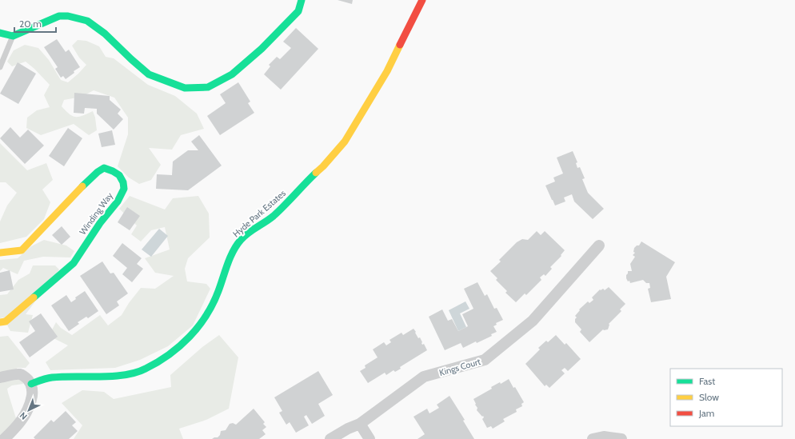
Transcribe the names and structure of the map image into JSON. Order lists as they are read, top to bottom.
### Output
{
  "streets": {
    "street": ["Winding Way", "Hyde Park Estates", "Kings Court"]
  },
  "legend": ["Fast", "Slow", "Jam"],
  "scale_bar": "20 m",
  "north": "bottom left"
}
